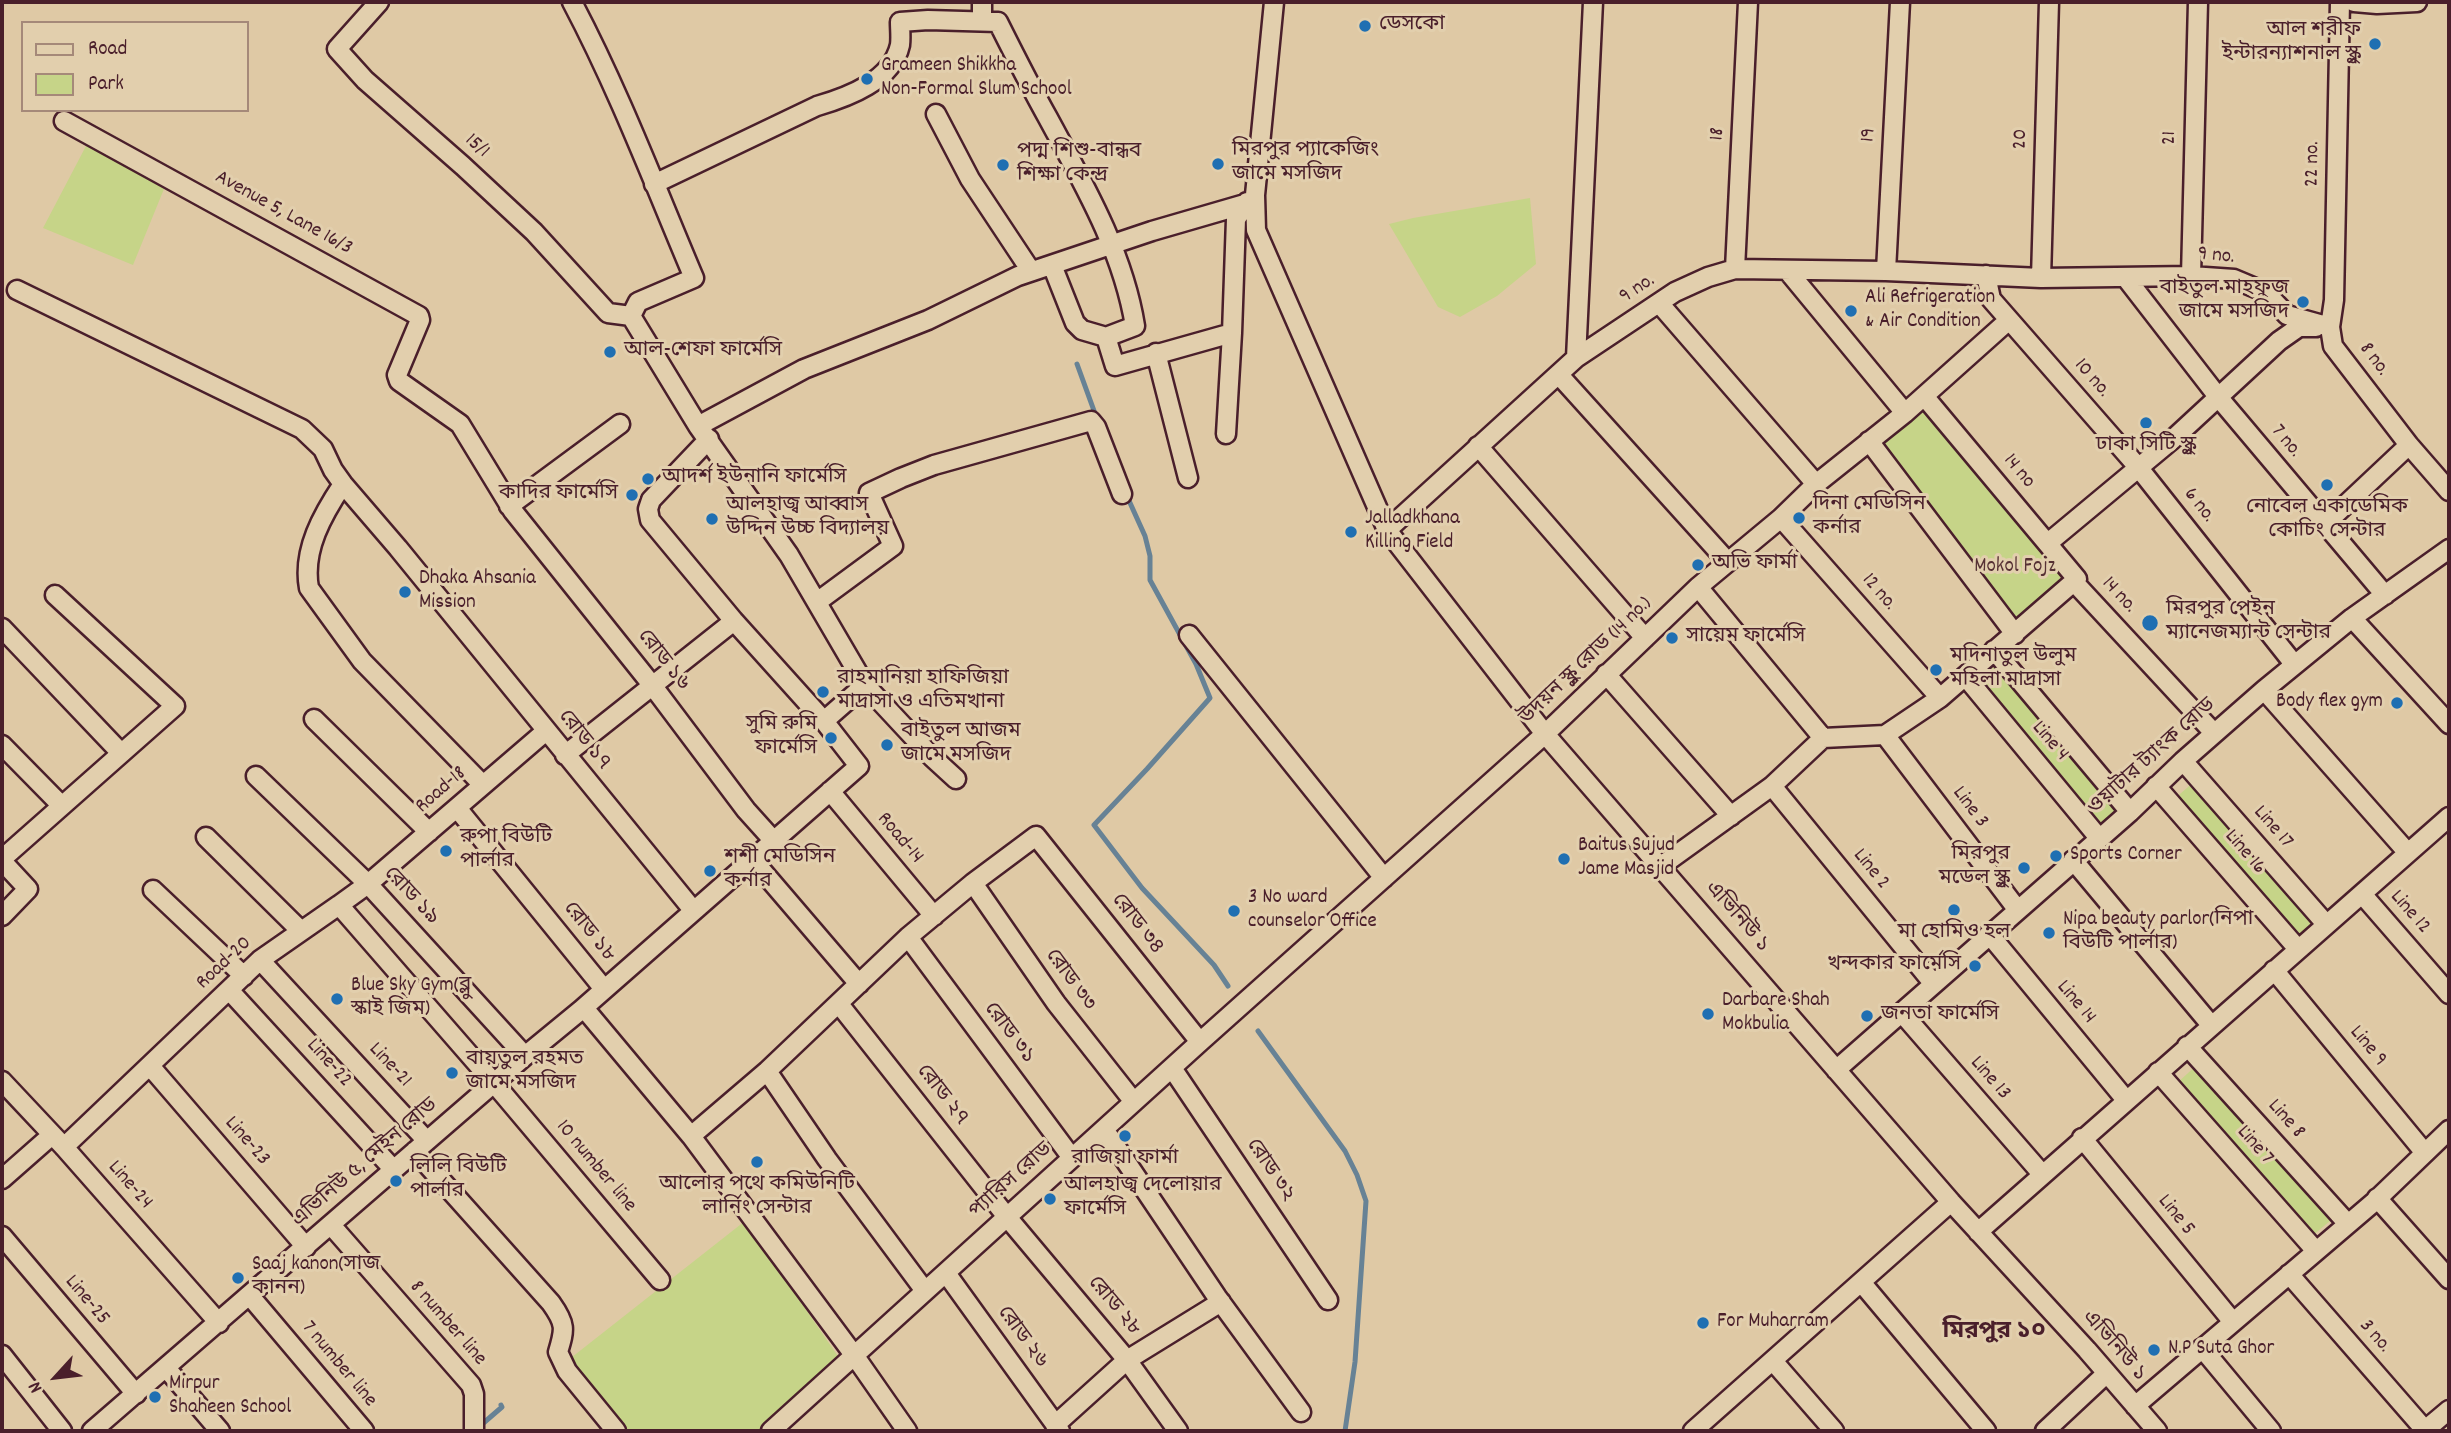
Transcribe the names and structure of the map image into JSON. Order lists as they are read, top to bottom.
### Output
{
  "streets": {
    "street": [
      "18",
      "19",
      "21",
      "20",
      "15/1",
      "22 no.",
      "Avenue 5, Lane 16/3",
      "9 no.",
      "8 no.",
      "10 no.",
      "7 no.",
      "14 no",
      "6 no.",
      "12 no.",
      "14 no.",
      "রোড ১৬",
      "উদয়ন স্কুল রোড (14 no.)",
      "রোড ১৭",
      "Line 4",
      "ওয়াটার ট্যাংক রোড",
      "Road-18",
      "Line 3",
      "Line 17",
      "Road-14",
      "Line 16",
      "Line 2",
      "রোড ১৯",
      "Line 12",
      "এভিনিউ ১",
      "রোড ৩৪",
      "রোড ১৮",
      "Road-20",
      "রোড ৩৩",
      "Line 14",
      "রোড ৩১",
      "Line 9",
      "Line-22",
      "Line-21",
      "Line 13",
      "রোড ২৭",
      "Line 8",
      "Line-23",
      "Line 7",
      "এভিনিউ ৫, মেইন রোড",
      "10 number line",
      "রোড ৩২",
      "প্যারিস রোড",
      "Line-24",
      "Line 5",
      "Line-25",
      "রোড ২৮",
      "8 number line",
      "3 no.",
      "রোড ২৬",
      "7 number line"
    ]
  },
  "crossings": [
    ["18", "9 no."],
    ["19", "9 no."],
    ["21", "9 no."],
    ["20", "9 no."],
    ["22 no.", "9 no."],
    ["22 no.", "8 no."],
    ["Avenue 5, Lane 16/3", "রোড ১৬"],
    ["9 no.", "8 no."],
    ["9 no.", "এভিনিউ ১"],
    ["10 no.", "6 no."],
    ["10 no.", "উদয়ন স্কুল রোড (14 no.)"],
    ["7 no.", "ওয়াটার ট্যাংক রোড"],
    ["14 no", "14 no."],
    ["14 no", "উদয়ন স্কুল রোড (14 no.)"],
    ["6 no.", "ওয়াটার ট্যাংক রোড"],
    ["12 no.", "উদয়ন স্কুল রোড (14 no.)"],
    ["14 no.", "ওয়াটার ট্যাংক রোড"],
    ["রোড ১৬", "এভিনিউ ৫, মেইন রোড"],
    ["উদয়ন স্কুল রোড (14 no.)", "এভিনিউ ১"],
    ["উদয়ন স্কুল রোড (14 no.)", "রোড ৩৪"],
    ["উদয়ন স্কুল রোড (14 no.)", "প্যারিস রোড"],
    ["রোড ১৭", "Road-18"],
    ["রোড ১৭", "এভিনিউ ৫, মেইন রোড"],
    ["Line 4", "ওয়াটার ট্যাংক রোড"],
    ["ওয়াটার ট্যাংক রোড", "Line 3"],
    ["ওয়াটার ট্যাংক রোড", "Line 17"],
    ["ওয়াটার ট্যাংক রোড", "Line 16"],
    ["ওয়াটার ট্যাংক রোড", "Line 2"],
    ["ওয়াটার ট্যাংক রোড", "এভিনিউ ১"],
    ["ওয়াটার ট্যাংক রোড", "Line 14"],
    ["ওয়াটার ট্যাংক রোড", "Line 13"],
    ["Road-18", "রোড ১৯"],
    ["Road-18", "রোড ১৮"],
    ["Road-18", "Road-20"],
    ["Road-18", "10 number line"],
    ["Road-14", "এভিনিউ ৫, মেইন রোড"],
    ["রোড ১৯", "এভিনিউ ৫, মেইন রোড"],
    ["রোড ৩৪", "রোড ৩৩"],
    ["রোড ৩৪", "প্যারিস রোড"],
    ["রোড ১৮", "এভিনিউ ৫, মেইন রোড"],
    ["Road-20", "Line-22"],
    ["Road-20", "Line-21"],
    ["Road-20", "Line-23"],
    ["Road-20", "10 number line"],
    ["Road-20", "Line-24"],
    ["রোড ৩৩", "প্যারিস রোড"],
    ["রোড ৩১", "প্যারিস রোড"],
    ["Line-22", "এভিনিউ ৫, মেইন রোড"],
    ["Line-21", "এভিনিউ ৫, মেইন রোড"],
    ["রোড ২৭", "প্যারিস রোড"],
    ["রোড ২৭", "রোড ২৮"],
    ["Line-23", "এভিনিউ ৫, মেইন রোড"],
    ["এভিনিউ ৫, মেইন রোড", "10 number line"],
    ["এভিনিউ ৫, মেইন রোড", "Line-24"],
    ["এভিনিউ ৫, মেইন রোড", "Line-25"],
    ["এভিনিউ ৫, মেইন রোড", "8 number line"],
    ["এভিনিউ ৫, মেইন রোড", "7 number line"],
    ["রোড ৩২", "প্যারিস রোড"],
    ["প্যারিস রোড", "রোড ২৮"],
    ["প্যারিস রোড", "রোড ২৬"]
  ],
  "districts": ["মিরপুর ১০"],
  "parks": ["Mokol Fojz"],
  "places": [
    "ডেসকো",
    "আল শরীফ ইন্টারন্যাশনাল স্কুল",
    "Grameen Shikkha Non-Formal Slum School",
    "মিরপুর প্যাকেজিং জামে মসজিদ",
    "পদ্ম শিশু-বান্ধব শিক্ষা কেন্দ্র",
    "বাইতুল মাহফুজ জামে মসজিদ",
    "Ali Refrigeration & Air Condition",
    "আল-শেফা ফার্মেসি",
    "ঢাকা সিটি স্কুল",
    "আদর্শ ইউনানি ফার্মেসি",
    "নোবেল একাডেমিক কোচিং সেন্টার",
    "কাদির ফার্মেসি",
    "দিনা মেডিসিন কর্নার",
    "আলহাজ্ব আব্বাস উদ্দিন উচ্চ বিদ্যালয়",
    "Jalladkhana Killing Field",
    "অভি ফার্মা",
    "Dhaka Ahsania Mission",
    "মিরপুর পেইন ম্যানেজম্যান্ট সেন্টার",
    "সায়েম ফার্মেসি",
    "মদিনাতুল উলুম মহিলা মাদ্রাসা",
    "রাহমানিয়া হাফিজিয়া মাদ্রাসা ও এতিমখানা",
    "Body flex gym",
    "সুমি রুমি ফার্মেসি",
    "বাইতুল আজম জামে মসজিদ",
    "রুপা বিউটি পার্লার",
    "Sports Corner",
    "Baitus Sujud Jame Masjid",
    "মিরপুর মডেল স্কুল",
    "শশী মেডিসিন কর্নার",
    "মা হোমিও হল",
    "3 No ward counselor Office",
    "Nipa beauty parlor(নিপা বিউটি পার্লার)",
    "খন্দকার ফার্মেসি",
    "Blue Sky Gym(ব্লু স্কাই জিম)",
    "Darbare Shah Mokbulia",
    "জনতা ফার্মেসি",
    "বায়তুল রহমত জামে মসজিদ",
    "রাজিয়া ফার্মা",
    "আলোর পথে কমিউনিটি লার্নিং সেন্টার",
    "লিলি বিউটি পার্লার",
    "আলহাজ্ব দেলোয়ার ফার্মেসি",
    "Saaj kanon(সাজ কানন)",
    "For Muharram",
    "N.P Suta Ghor",
    "Mirpur Shaheen School"
  ],
  "legend": ["Road", "Park"],
  "north": "bottom left"
}
